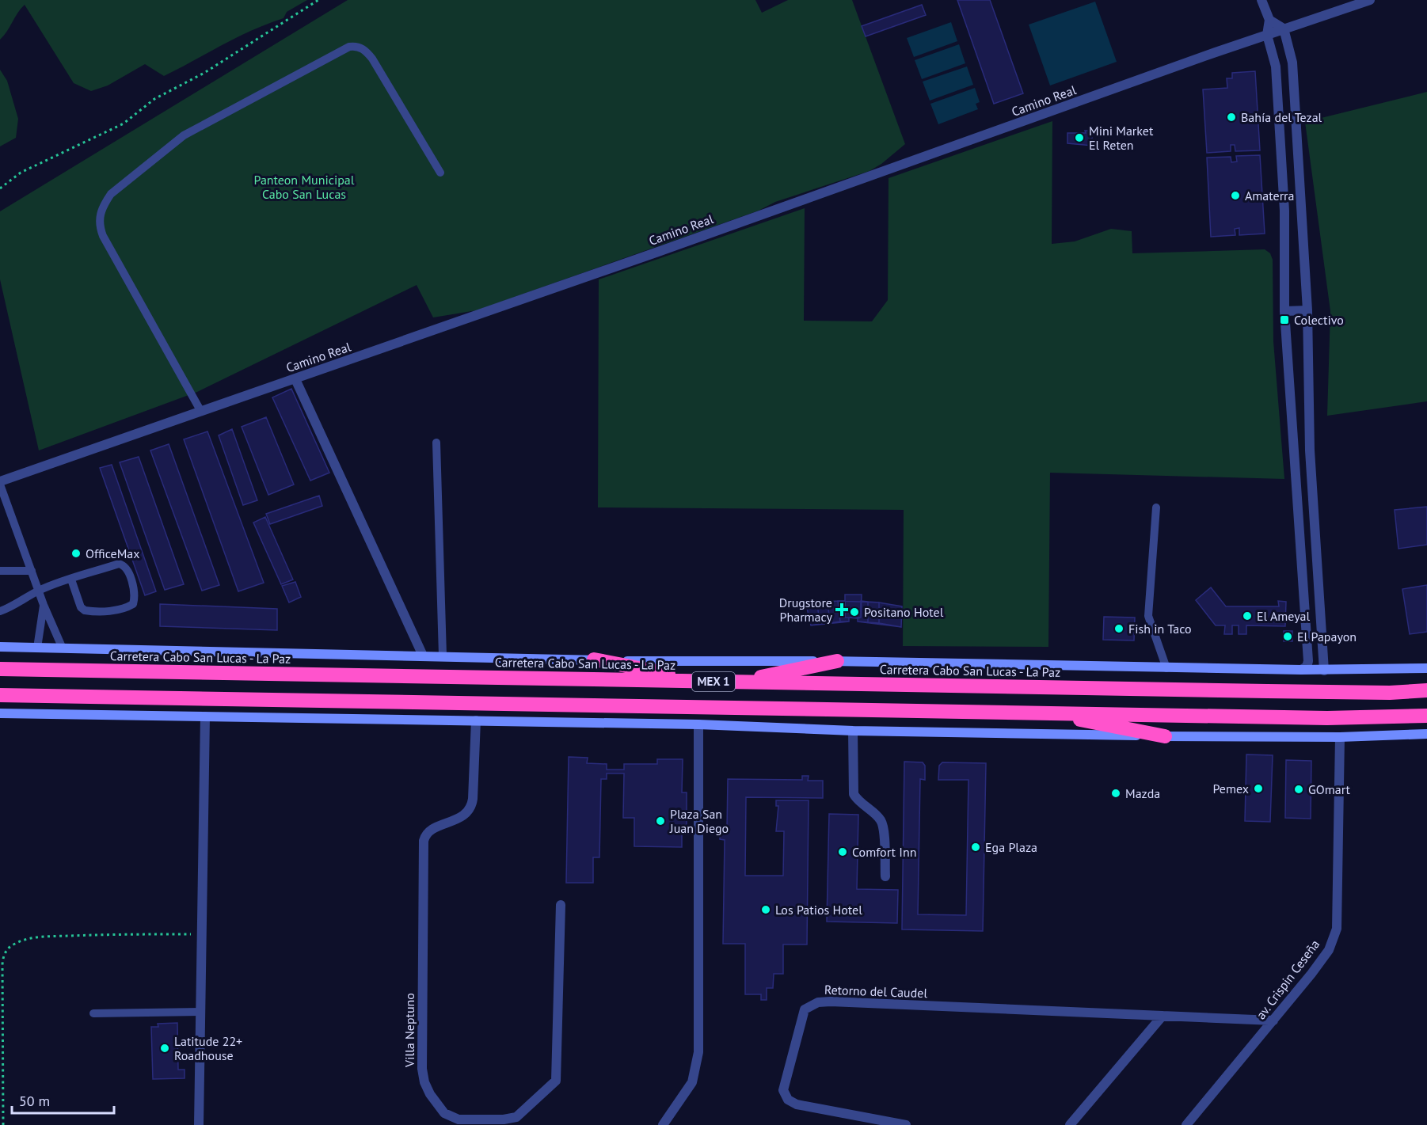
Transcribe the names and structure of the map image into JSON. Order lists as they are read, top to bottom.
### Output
{
  "streets": {
    "highway": ["Carretera Cabo San Lucas - La Paz", "MEX 1"],
    "street": [
      "Camino Real",
      "av. Crispin Ceseña",
      "Retorno del Caudel",
      "Villa Neptuno"
    ]
  },
  "crossings": [
    ["av. Crispin Ceseña", "Retorno del Caudel"]
  ],
  "parks": ["Panteon Municipal Cabo San Lucas"],
  "places": {
    "other": [
      "Bahía del Tezal",
      "Mini Market El Reten",
      "Amaterra",
      "OfficeMax",
      "Positano Hotel",
      "El Ameyal",
      "Fish in Taco",
      "El Papayon",
      "Pemex",
      "GOmart",
      "Mazda",
      "Plaza San Juan Diego",
      "Ega Plaza",
      "Comfort Inn",
      "Los Patios Hotel",
      "Latitude 22+ Roadhouse"
    ],
    "transit": ["Colectivo"],
    "health": ["Drugstore Pharmacy"]
  },
  "scale_bar": "50 m"
}
